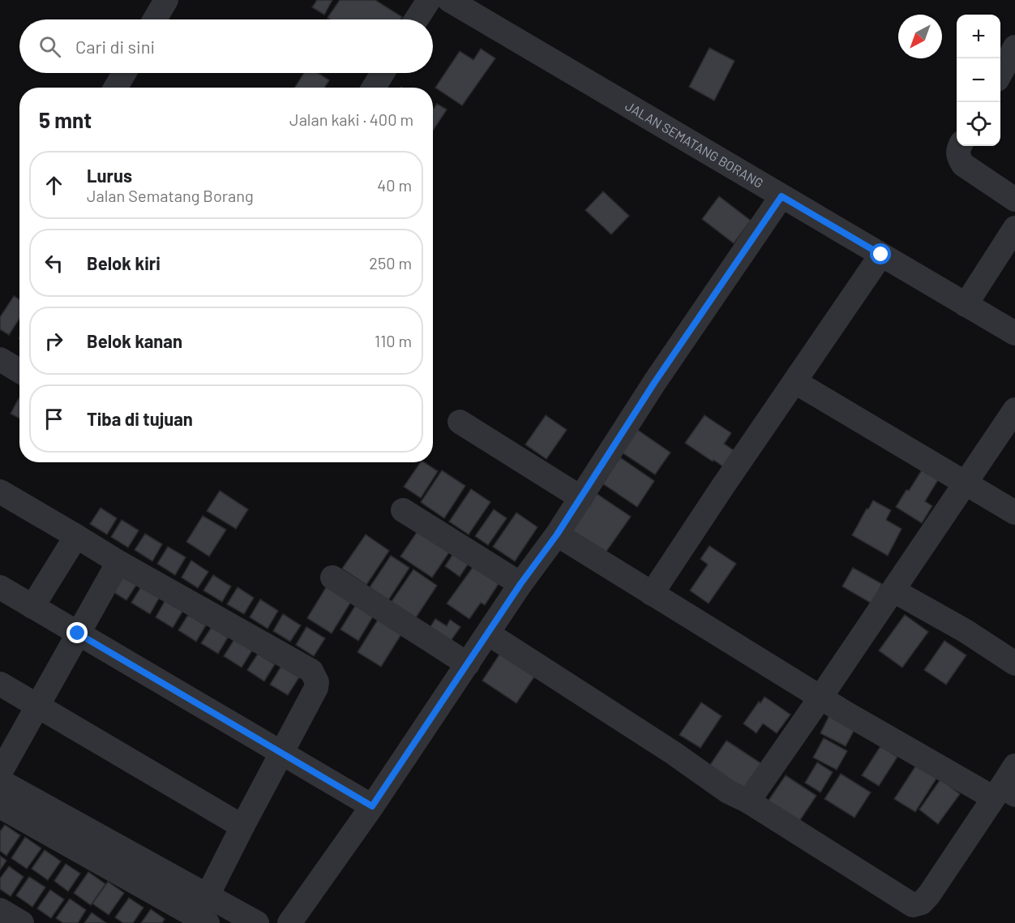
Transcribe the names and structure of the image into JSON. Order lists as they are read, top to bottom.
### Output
{
  "streets": {
    "street": ["JALAN SEMATANG BORANG"]
  },
  "north": "bottom left",
  "page": {
    "map_buttons": ["+", "−"],
    "search": "Cari di sini",
    "heading": ["5 mnt", "Jalan kaki · 400 m"],
    "list": [
      ["Lurus", "Jalan Sematang Borang", "40 m"],
      ["Belok kiri", "250 m"],
      ["Belok kanan", "110 m"],
      "Tiba di tujuan"
    ]
  }
}
